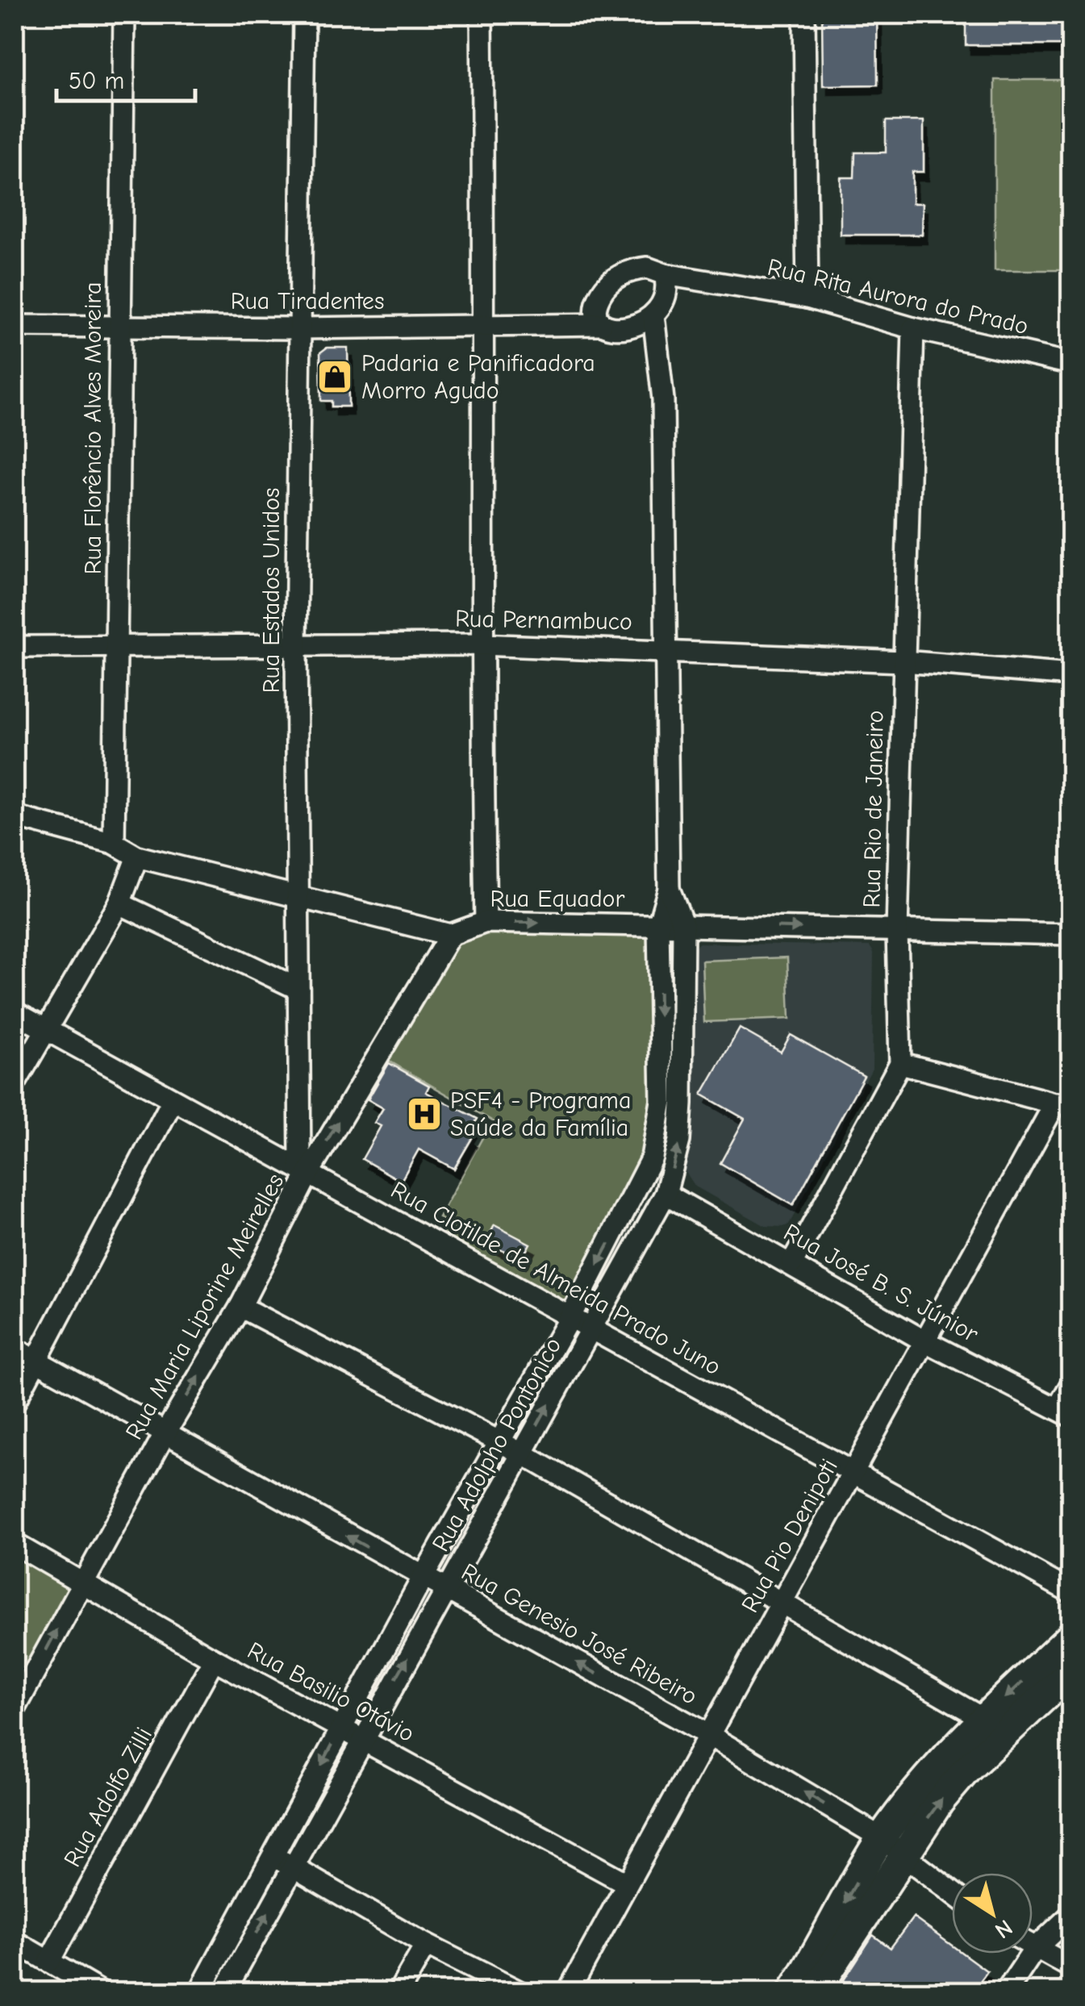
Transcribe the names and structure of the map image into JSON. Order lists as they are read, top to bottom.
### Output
{
  "streets": {
    "street": [
      "Rua Rita Aurora do Prado",
      "Rua Tiradentes",
      "Rua Florêncio Alves Moreira",
      "Rua Estados Unidos",
      "Rua Pernambuco",
      "Rua Rio de Janeiro",
      "Rua Equador",
      "Rua Clotilde de Almeida Prado Juno",
      "Rua José B. S. Júnior",
      "Rua Maria Liporine Meirelles",
      "Rua Adolpho Pontonico",
      "Rua Pio Denipoti",
      "Rua Genesio José Ribeiro",
      "Rua Basilio Otávio",
      "Rua Adolfo Zilli"
    ]
  },
  "crossings": [
    ["Rua Rita Aurora do Prado", "Rua Tiradentes"],
    ["Rua Rita Aurora do Prado", "Rua Rio de Janeiro"],
    ["Rua Rita Aurora do Prado", "Rua Adolpho Pontonico"],
    ["Rua Tiradentes", "Rua Florêncio Alves Moreira"],
    ["Rua Tiradentes", "Rua Estados Unidos"],
    ["Rua Tiradentes", "Rua Adolpho Pontonico"],
    ["Rua Florêncio Alves Moreira", "Rua Pernambuco"],
    ["Rua Estados Unidos", "Rua Pernambuco"],
    ["Rua Estados Unidos", "Rua Clotilde de Almeida Prado Juno"],
    ["Rua Estados Unidos", "Rua Maria Liporine Meirelles"],
    ["Rua Pernambuco", "Rua Rio de Janeiro"],
    ["Rua Pernambuco", "Rua Adolpho Pontonico"],
    ["Rua Rio de Janeiro", "Rua Equador"],
    ["Rua Rio de Janeiro", "Rua José B. S. Júnior"],
    ["Rua Equador", "Rua Maria Liporine Meirelles"],
    ["Rua Equador", "Rua Adolpho Pontonico"],
    ["Rua Clotilde de Almeida Prado Juno", "Rua Maria Liporine Meirelles"],
    ["Rua Clotilde de Almeida Prado Juno", "Rua Adolpho Pontonico"],
    ["Rua Clotilde de Almeida Prado Juno", "Rua Pio Denipoti"],
    ["Rua José B. S. Júnior", "Rua Adolpho Pontonico"],
    ["Rua José B. S. Júnior", "Rua Pio Denipoti"],
    ["Rua Maria Liporine Meirelles", "Rua Genesio José Ribeiro"],
    ["Rua Maria Liporine Meirelles", "Rua Basilio Otávio"],
    ["Rua Adolpho Pontonico", "Rua Genesio José Ribeiro"],
    ["Rua Adolpho Pontonico", "Rua Basilio Otávio"],
    ["Rua Pio Denipoti", "Rua Genesio José Ribeiro"],
    ["Rua Pio Denipoti", "Rua Basilio Otávio"],
    ["Rua Basilio Otávio", "Rua Adolfo Zilli"]
  ],
  "one_way": ["Rua Equador", "Rua Maria Liporine Meirelles"],
  "places": {
    "shop": ["Padaria e Panificadora Morro Agudo"],
    "hospital": ["PSF4 - Programa Saúde da Família"]
  },
  "scale_bar": "50 m",
  "north": "bottom right"
}
